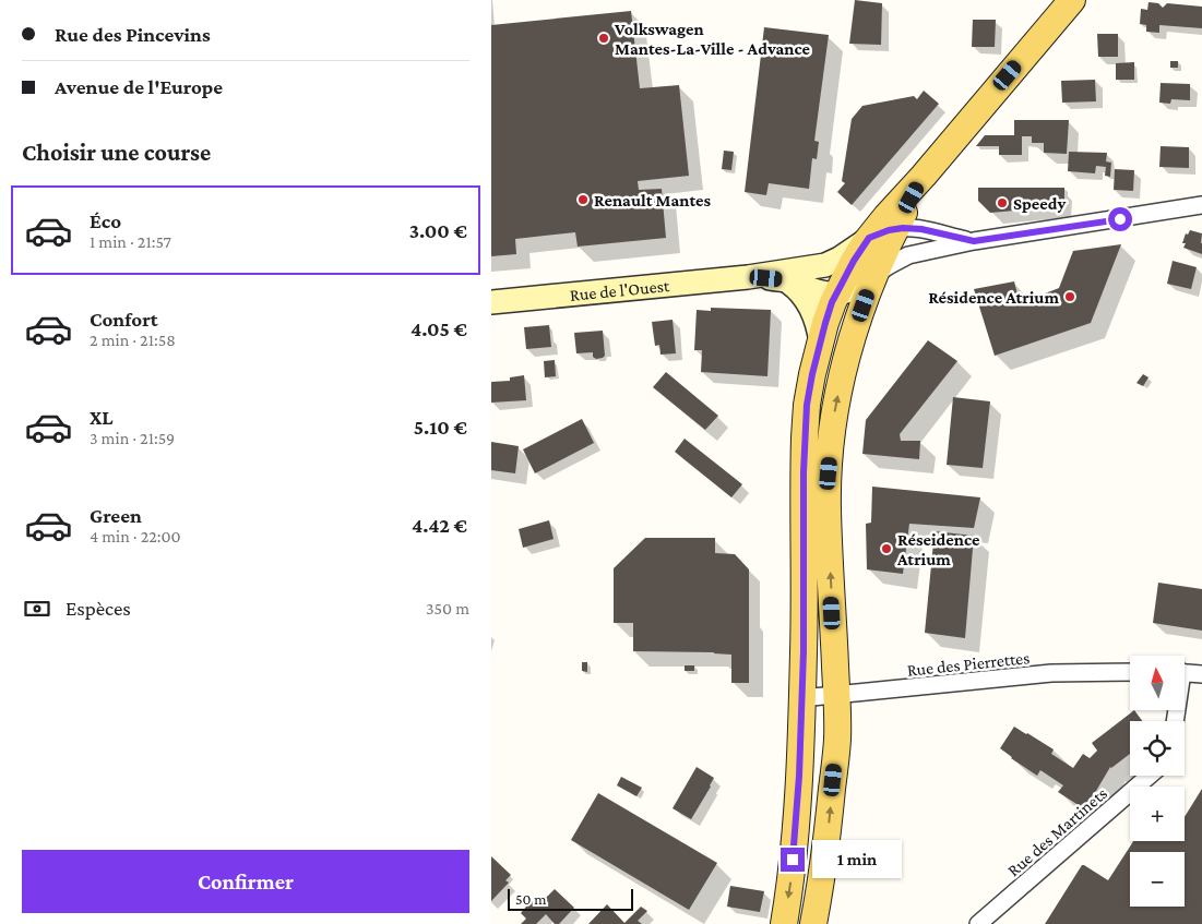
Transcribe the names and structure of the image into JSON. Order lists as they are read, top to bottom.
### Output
{
  "streets": {
    "main road": ["Rue de l'Ouest"],
    "street": ["Rue des Pierrettes", "Rue des Martinets"]
  },
  "places": [
    "Volkswagen Mantes-La-Ville - Advance",
    "Renault Mantes",
    "Speedy",
    "Résidence Atrium",
    "Réseidence Atrium"
  ],
  "scale_bar": "50 m",
  "north": "top",
  "page": {
    "banner": ["Rue des Pincevins", "Avenue de l'Europe"],
    "heading": "Choisir une course",
    "list": [
      {
        "name": "Éco",
        "note": "1 min · 21:57",
        "value": "3.00 €"
      },
      {
        "name": "Confort",
        "note": "2 min · 21:58",
        "value": "4.05 €"
      },
      {
        "name": "XL",
        "note": "3 min · 21:59",
        "value": "5.10 €"
      },
      {
        "name": "Green",
        "note": "4 min · 22:00",
        "value": "4.42 €"
      }
    ],
    "pay": ["Espèces", "350 m"],
    "map_buttons": ["+", "−"],
    "buttons": "Confirmer",
    "bubble": "1 min",
    "scale": "50 m"
  }
}
